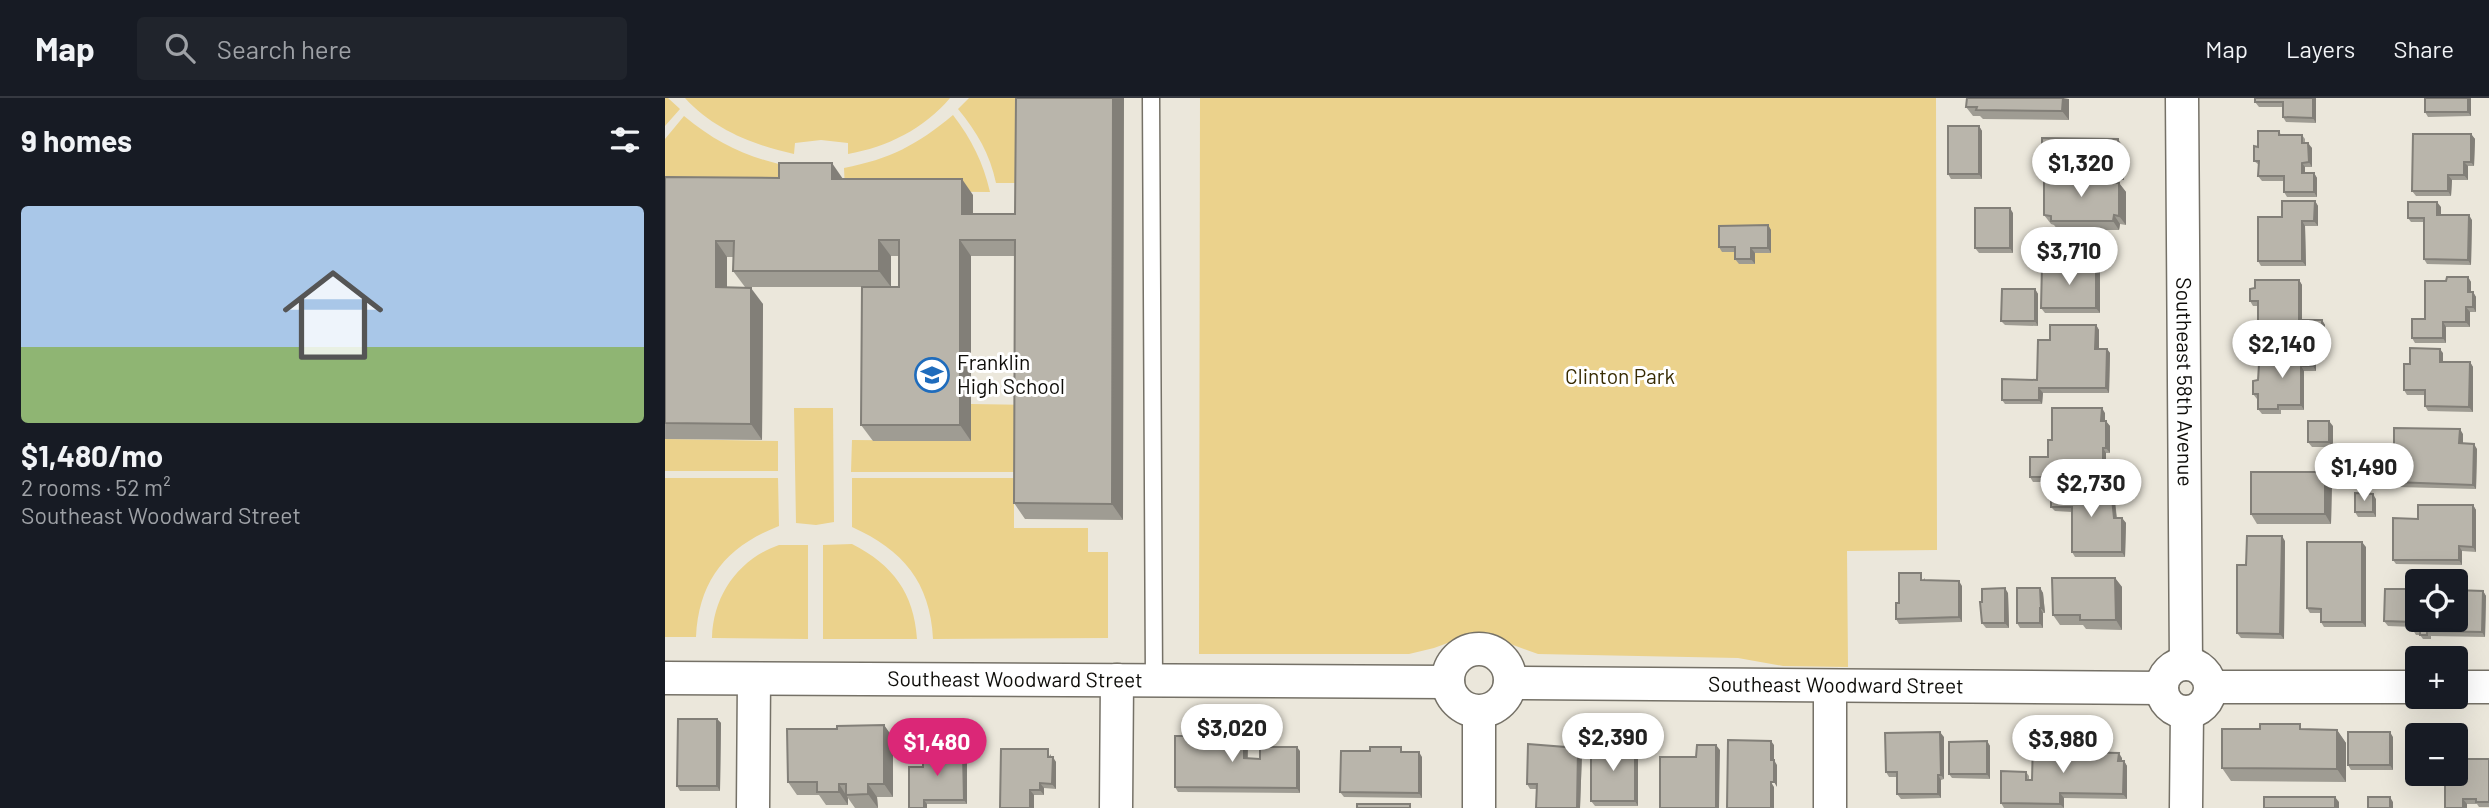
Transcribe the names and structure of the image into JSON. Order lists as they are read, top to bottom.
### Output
{
  "streets": {
    "street": ["Southeast 58th Avenue", "Southeast Woodward Street"]
  },
  "crossings": [
    ["Southeast 58th Avenue", "Southeast Woodward Street"]
  ],
  "parks": ["Clinton Park"],
  "places": {
    "school or university": ["Franklin High School"]
  },
  "page": {
    "header": "Map",
    "search": "Search here",
    "nav": ["Map", "Layers", "Share"],
    "heading": "9 homes",
    "price": [
      "$1,320",
      "$3,710",
      "$2,140",
      "$1,490",
      "$2,730",
      "$3,020",
      "$2,390",
      "$3,980",
      "$1,480"
    ],
    "list": [
      {
        "name": "$1,480/mo",
        "note": "2 rooms · 52 m² · Southeast Woodward Street"
      }
    ],
    "map_buttons": ["+", "−"]
  }
}
